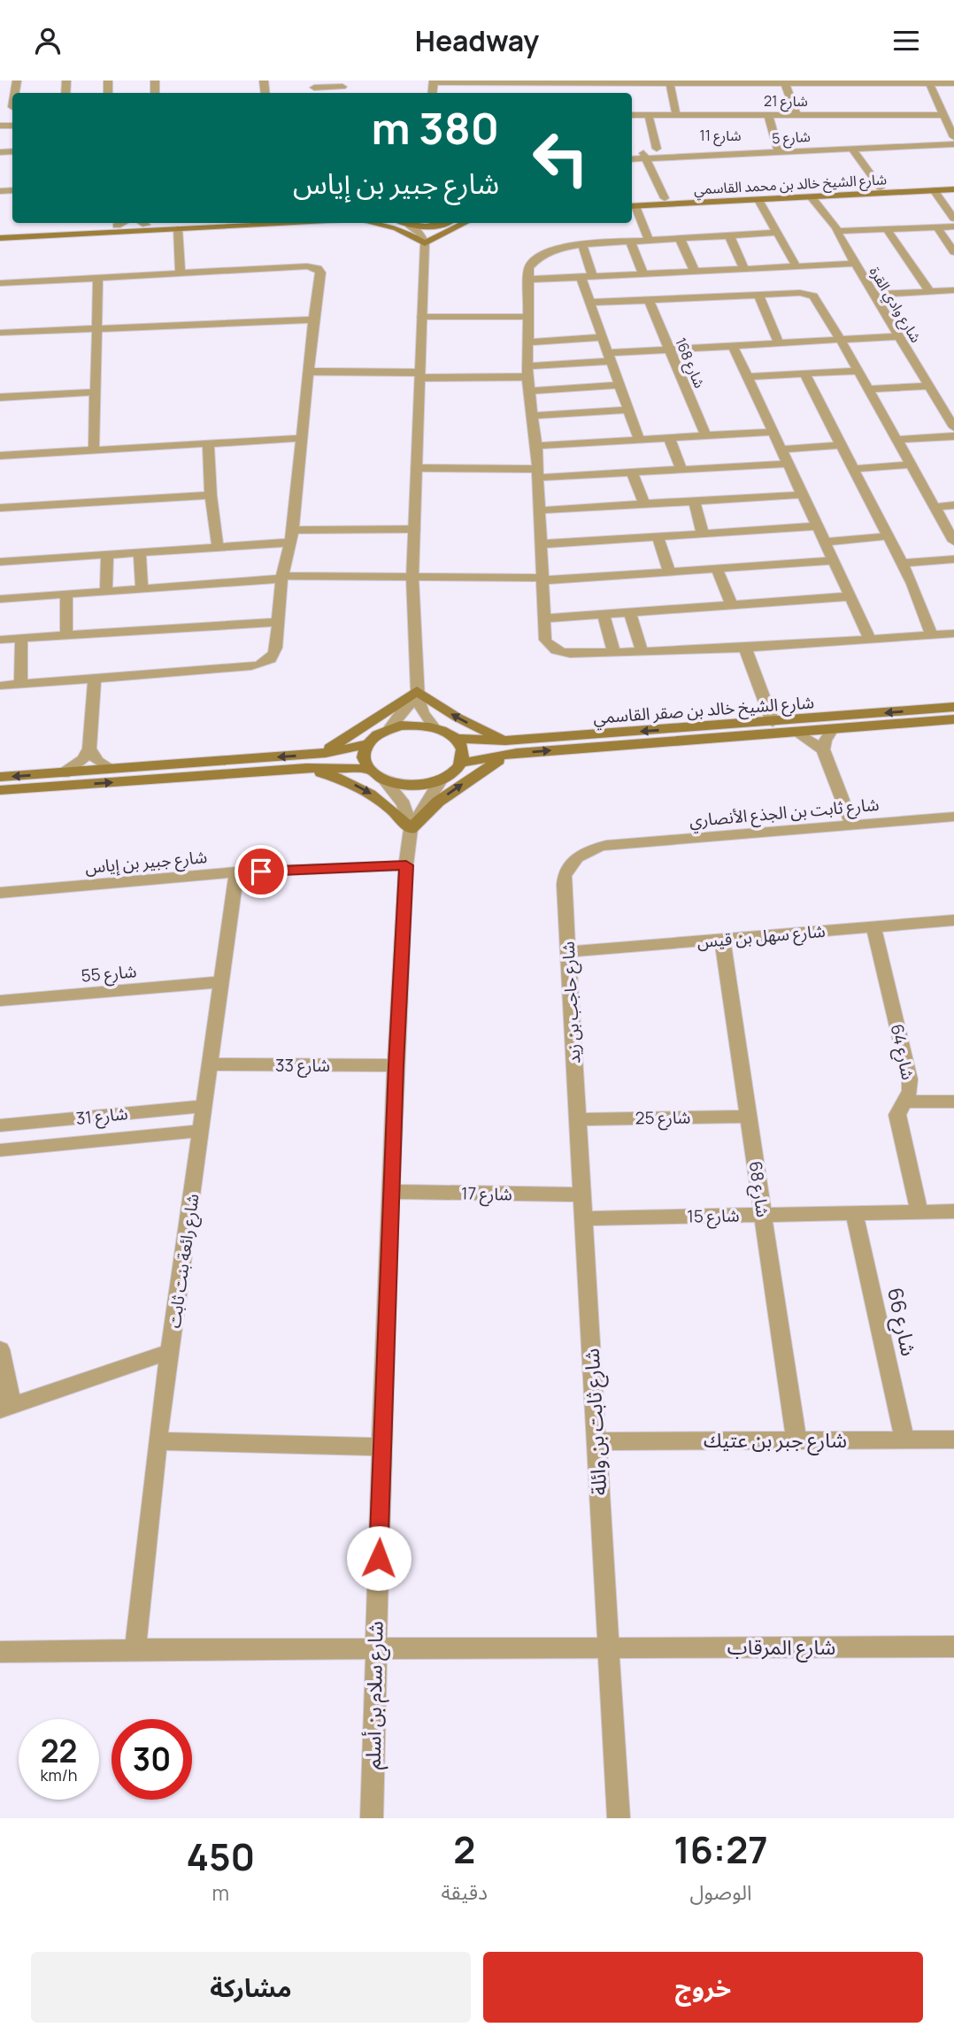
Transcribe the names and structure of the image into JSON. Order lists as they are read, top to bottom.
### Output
{
  "streets": {
    "main road": ["شارع الشيخ خالد بن محمد القاسمي", "شارع الشيخ خالد بن صقر القاسمي"],
    "street": [
      "شارع 21",
      "شارع 11",
      "شارع 5",
      "شارع وادي القرة",
      "شارع 168",
      "شارع ثابت بن الجذع الأنصاري",
      "شارع جبير بن إياس",
      "شارع سهل بن قيس",
      "شارع 55",
      "شارع حاجب بن زيد",
      "شارع 64",
      "شارع 33",
      "شارع 31",
      "شارع 25",
      "شارع 68",
      "شارع 17",
      "شارع 15",
      "شارع رائعة بنت ثابت",
      "شارع 66",
      "شارع ثابت بن وائلة",
      "شارع جبر بن عتيك",
      "شارع المرقاب",
      "شارع سلام بن أسلم"
    ]
  },
  "crossings": [
    ["شارع 11", "شارع 5"],
    ["شارع الشيخ خالد بن محمد القاسمي", "شارع وادي القرة"],
    ["شارع الشيخ خالد بن صقر القاسمي", "شارع سلام بن أسلم"],
    ["شارع ثابت بن الجذع الأنصاري", "شارع حاجب بن زيد"],
    ["شارع جبير بن إياس", "شارع رائعة بنت ثابت"],
    ["شارع جبير بن إياس", "شارع سلام بن أسلم"],
    ["شارع سهل بن قيس", "شارع حاجب بن زيد"],
    ["شارع سهل بن قيس", "شارع 64"],
    ["شارع سهل بن قيس", "شارع 68"],
    ["شارع 55", "شارع رائعة بنت ثابت"],
    ["شارع حاجب بن زيد", "شارع 25"],
    ["شارع حاجب بن زيد", "شارع 17"],
    ["شارع حاجب بن زيد", "شارع ثابت بن وائلة"],
    ["شارع 64", "شارع 15"],
    ["شارع 33", "شارع رائعة بنت ثابت"],
    ["شارع 33", "شارع سلام بن أسلم"],
    ["شارع 31", "شارع رائعة بنت ثابت"],
    ["شارع 25", "شارع 68"],
    ["شارع 68", "شارع 15"],
    ["شارع 68", "شارع جبر بن عتيك"],
    ["شارع 17", "شارع ثابت بن وائلة"],
    ["شارع 17", "شارع سلام بن أسلم"],
    ["شارع 15", "شارع 66"],
    ["شارع 15", "شارع ثابت بن وائلة"],
    ["شارع 66", "شارع جبر بن عتيك"],
    ["شارع ثابت بن وائلة", "شارع جبر بن عتيك"],
    ["شارع ثابت بن وائلة", "شارع المرقاب"],
    ["شارع المرقاب", "شارع سلام بن أسلم"]
  ],
  "page": {
    "header": "Headway",
    "turn": ["380 m", "شارع جبير بن إياس"],
    "speed": "22 km/h",
    "limit": "30",
    "eta": [
      "16:27",
      "الوصول",
      "2",
      "دقيقة",
      "450",
      "m"
    ],
    "buttons": ["خروج", "مشاركة"]
  }
}
